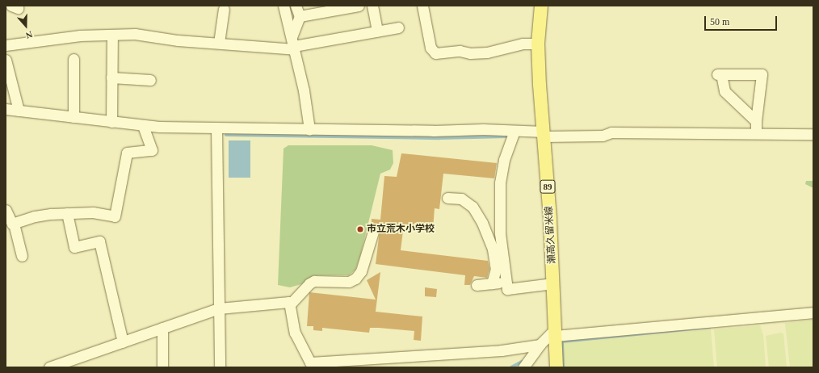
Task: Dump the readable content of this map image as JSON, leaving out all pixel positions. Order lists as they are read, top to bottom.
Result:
{
  "streets": {
    "main road": ["89", "瀬高久留米線"]
  },
  "places": ["市立荒木小学校"],
  "scale_bar": "50 m",
  "north": "bottom"
}
